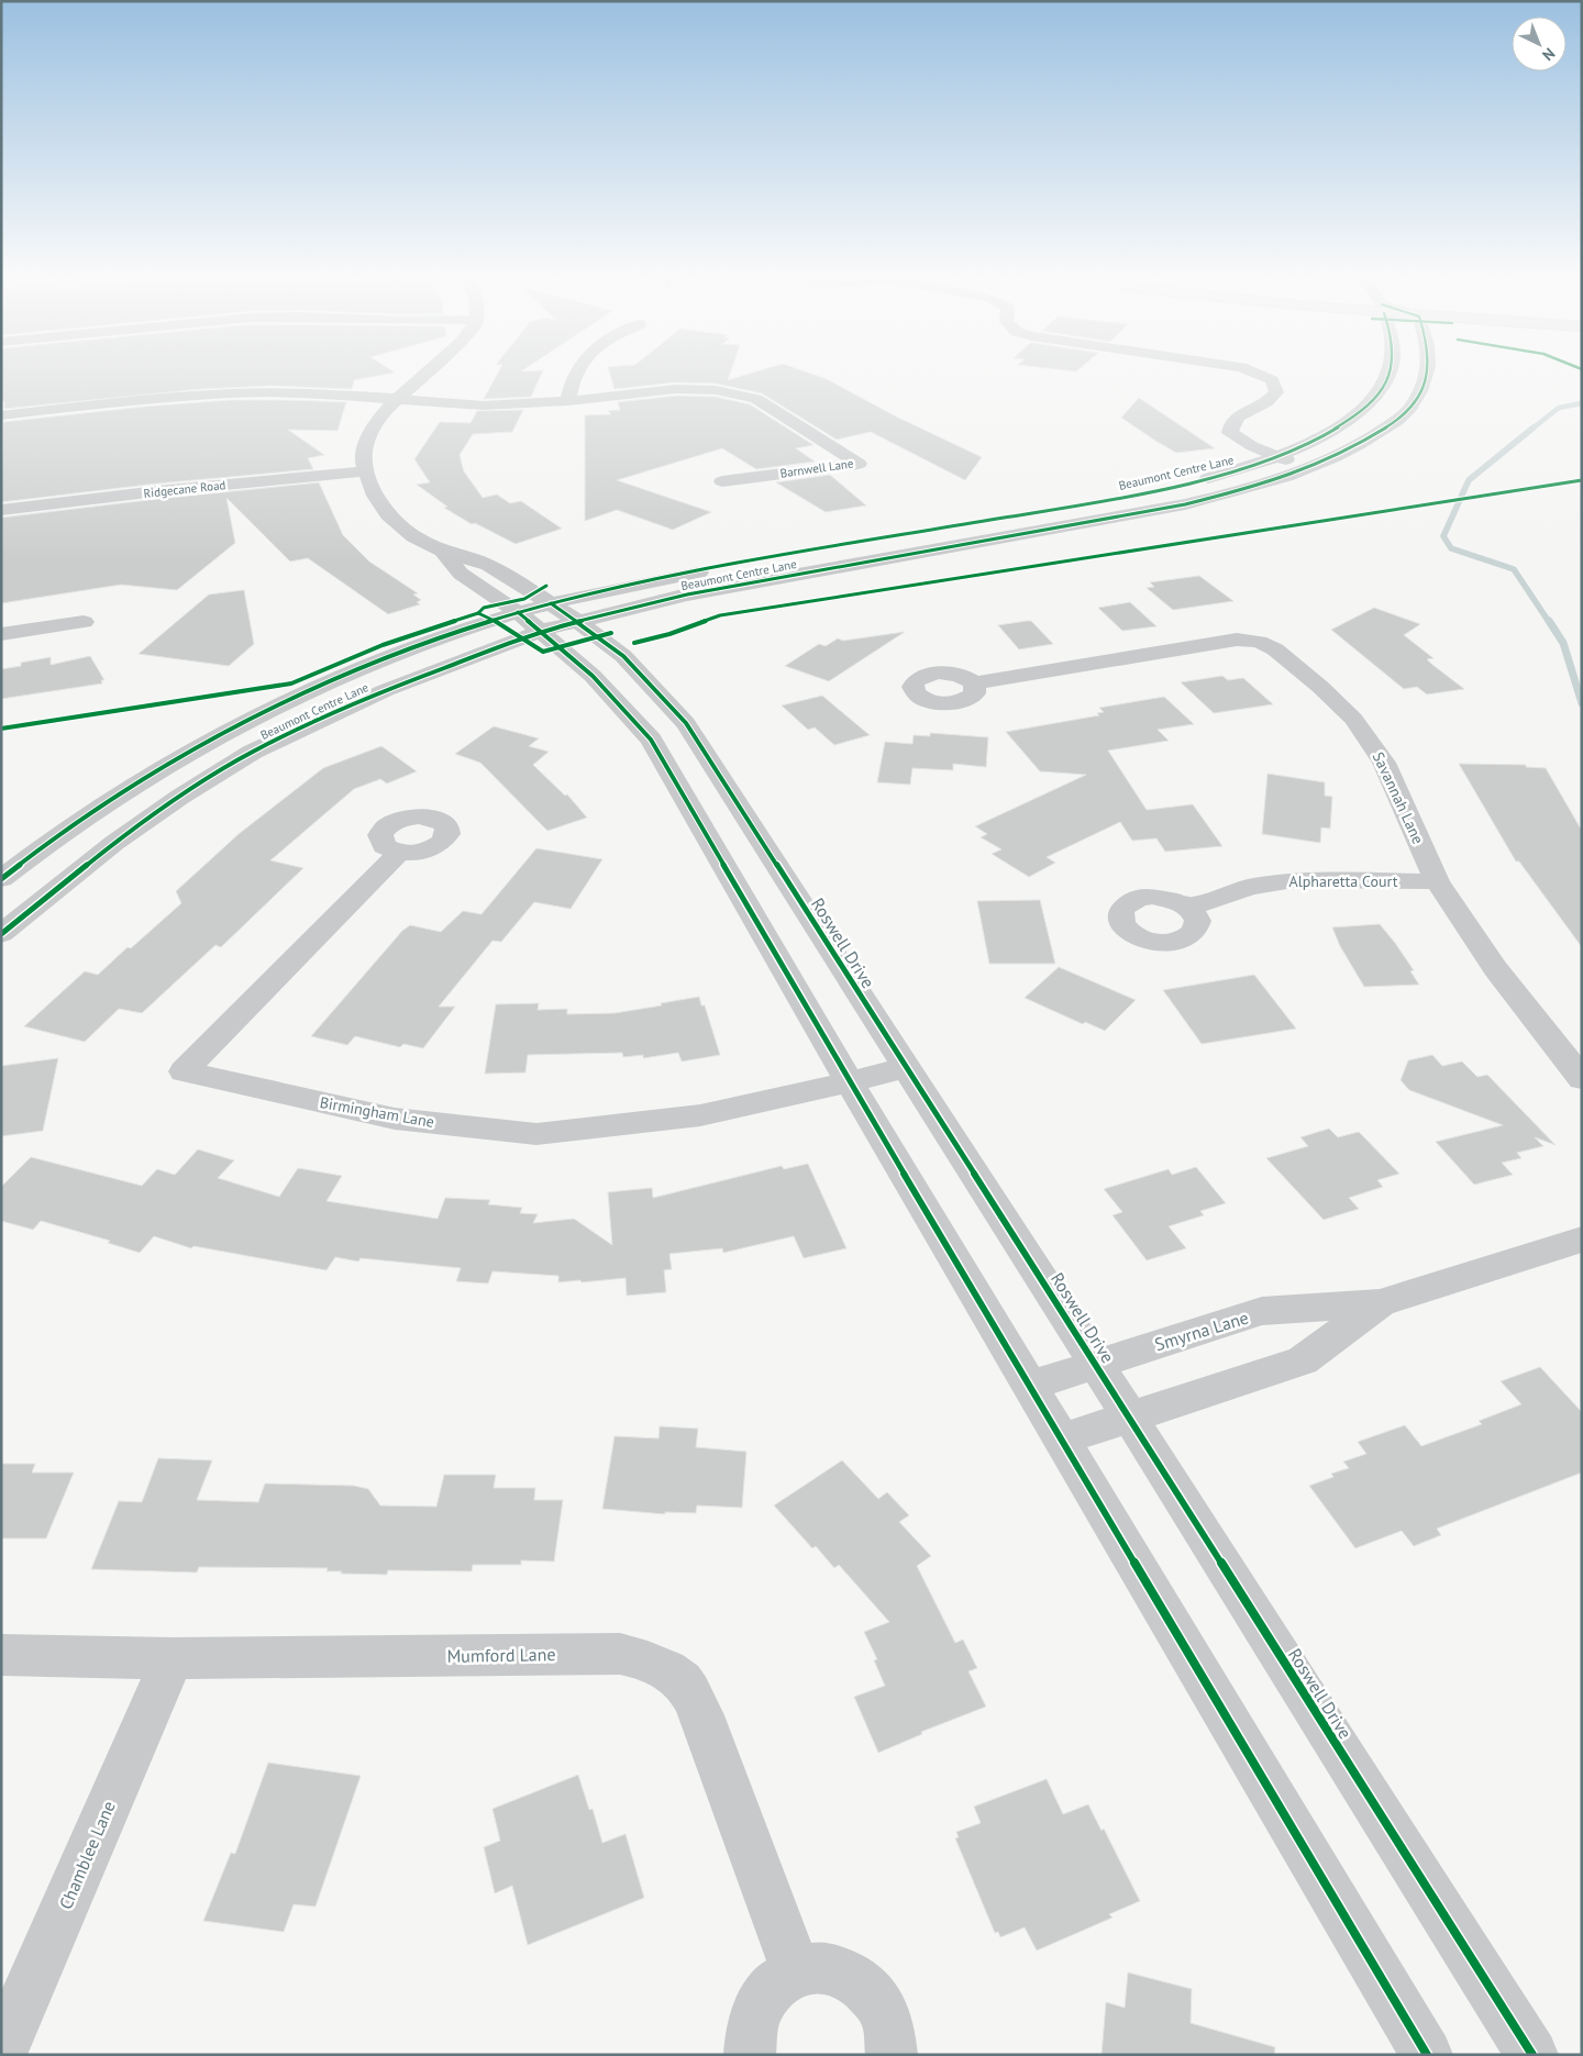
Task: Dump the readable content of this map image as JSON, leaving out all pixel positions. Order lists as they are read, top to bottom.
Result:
{
  "streets": {
    "street": [
      "Barnwell Lane",
      "Beaumont Centre Lane",
      "Ridgecane Road",
      "Savannah Lane",
      "Alpharetta Court",
      "Roswell Drive",
      "Birmingham Lane",
      "Smyrna Lane",
      "Mumford Lane",
      "Chamblee Lane"
    ]
  },
  "crossings": [
    ["Beaumont Centre Lane", "Roswell Drive"],
    ["Savannah Lane", "Alpharetta Court"],
    ["Roswell Drive", "Birmingham Lane"],
    ["Roswell Drive", "Smyrna Lane"],
    ["Mumford Lane", "Chamblee Lane"]
  ],
  "north": "bottom right"
}
